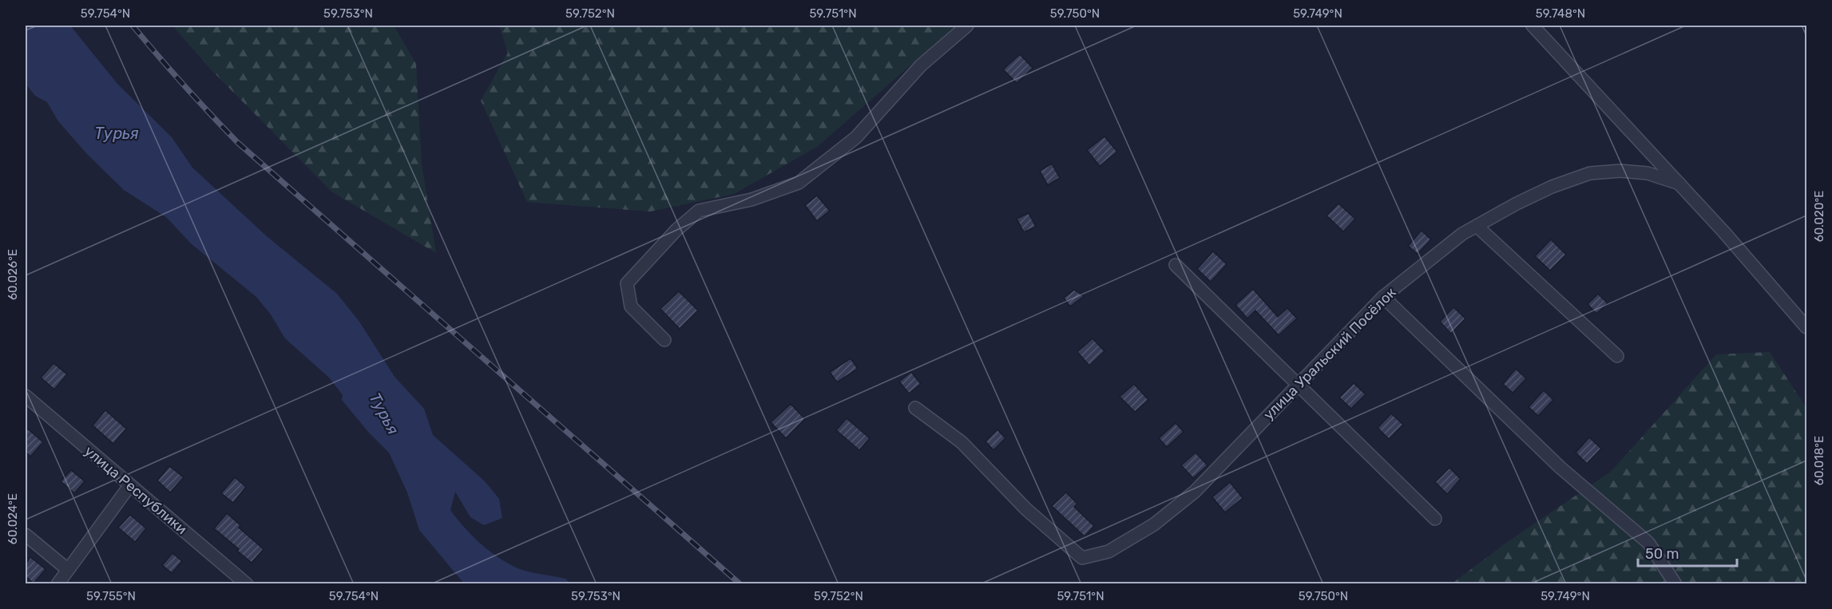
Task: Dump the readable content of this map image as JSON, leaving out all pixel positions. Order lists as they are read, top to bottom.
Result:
{
  "streets": {
    "street": ["улица Уральский Посёлок", "улица Республики"]
  },
  "water": ["Турья"],
  "scale_bar": "50 m",
  "coordinates": [
    "59.754°N",
    "59.753°N",
    "59.752°N",
    "59.751°N",
    "59.750°N",
    "59.749°N",
    "59.748°N",
    "60.020°E",
    "60.026°E",
    "60.018°E",
    "60.024°E",
    "59.755°N"
  ]
}
